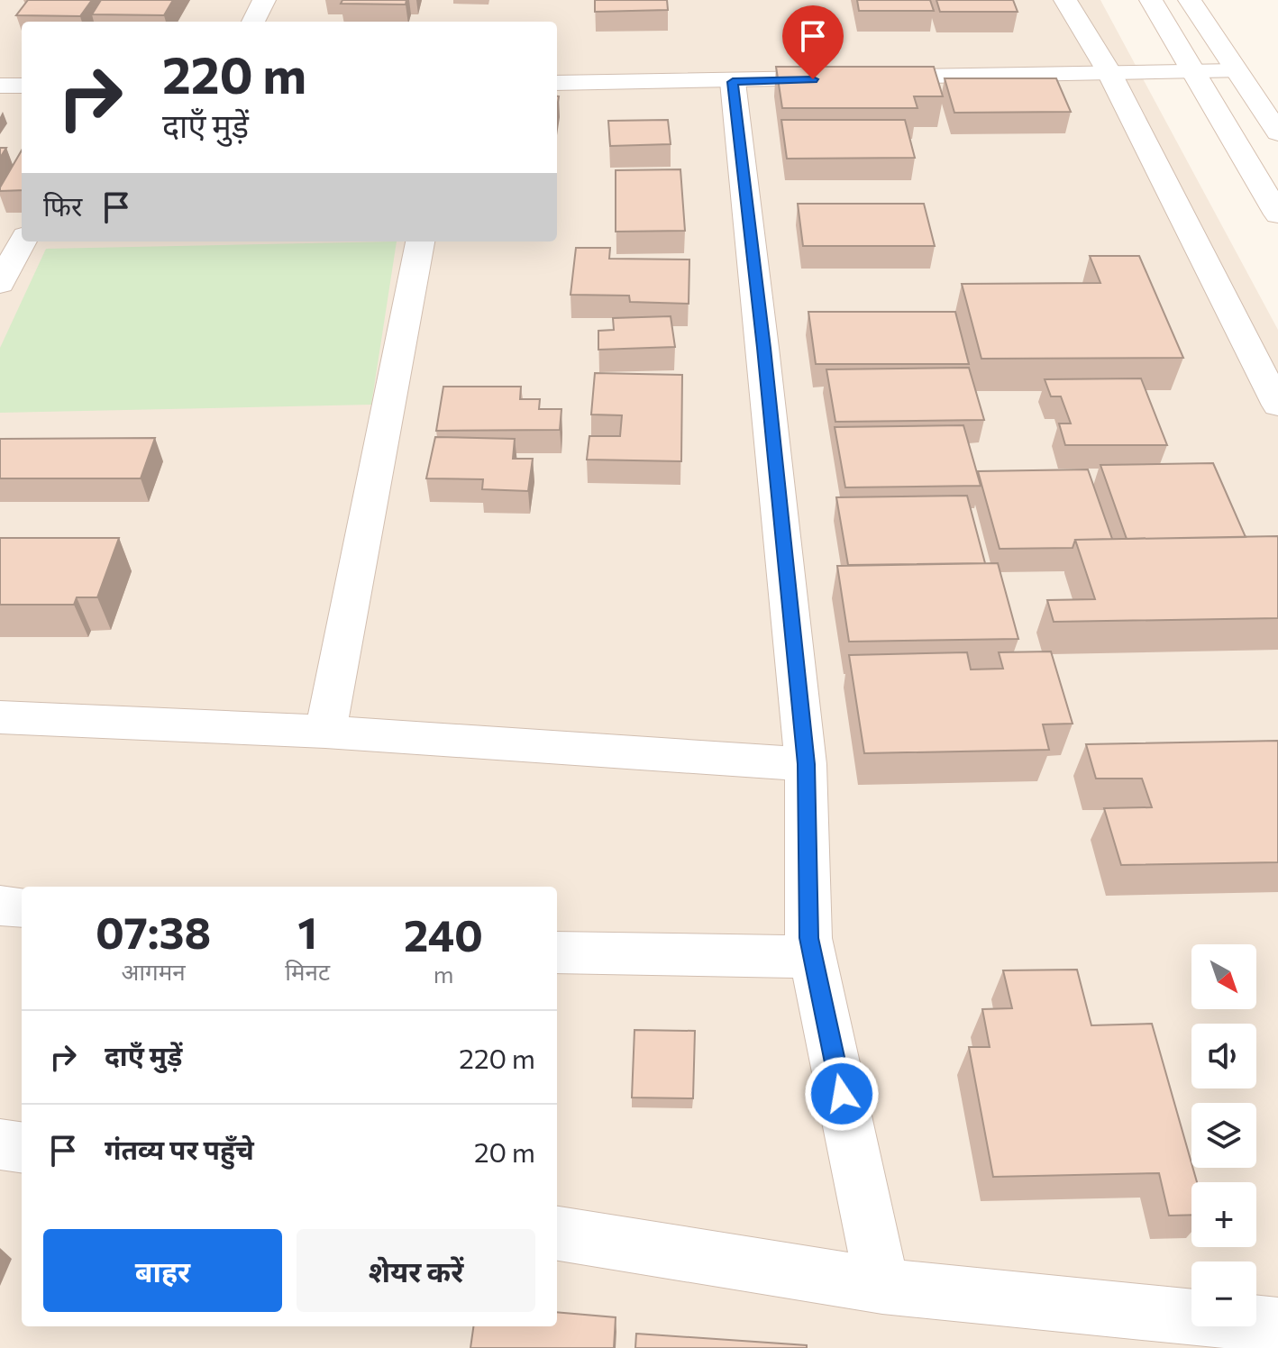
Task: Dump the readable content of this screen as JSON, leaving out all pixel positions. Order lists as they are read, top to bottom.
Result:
{
  "north": "bottom right",
  "page": {
    "turn": ["220 m", "दाएँ मुड़ें"],
    "then": "फिर",
    "eta": [
      "07:38",
      "आगमन",
      "1",
      "मिनट",
      "240",
      "m"
    ],
    "map_buttons": ["+", "−"],
    "list": [
      {
        "name": "दाएँ मुड़ें",
        "value": "220 m"
      },
      {
        "name": "गंतव्य पर पहुँचे",
        "value": "20 m"
      }
    ],
    "buttons": ["बाहर", "शेयर करें"]
  }
}
